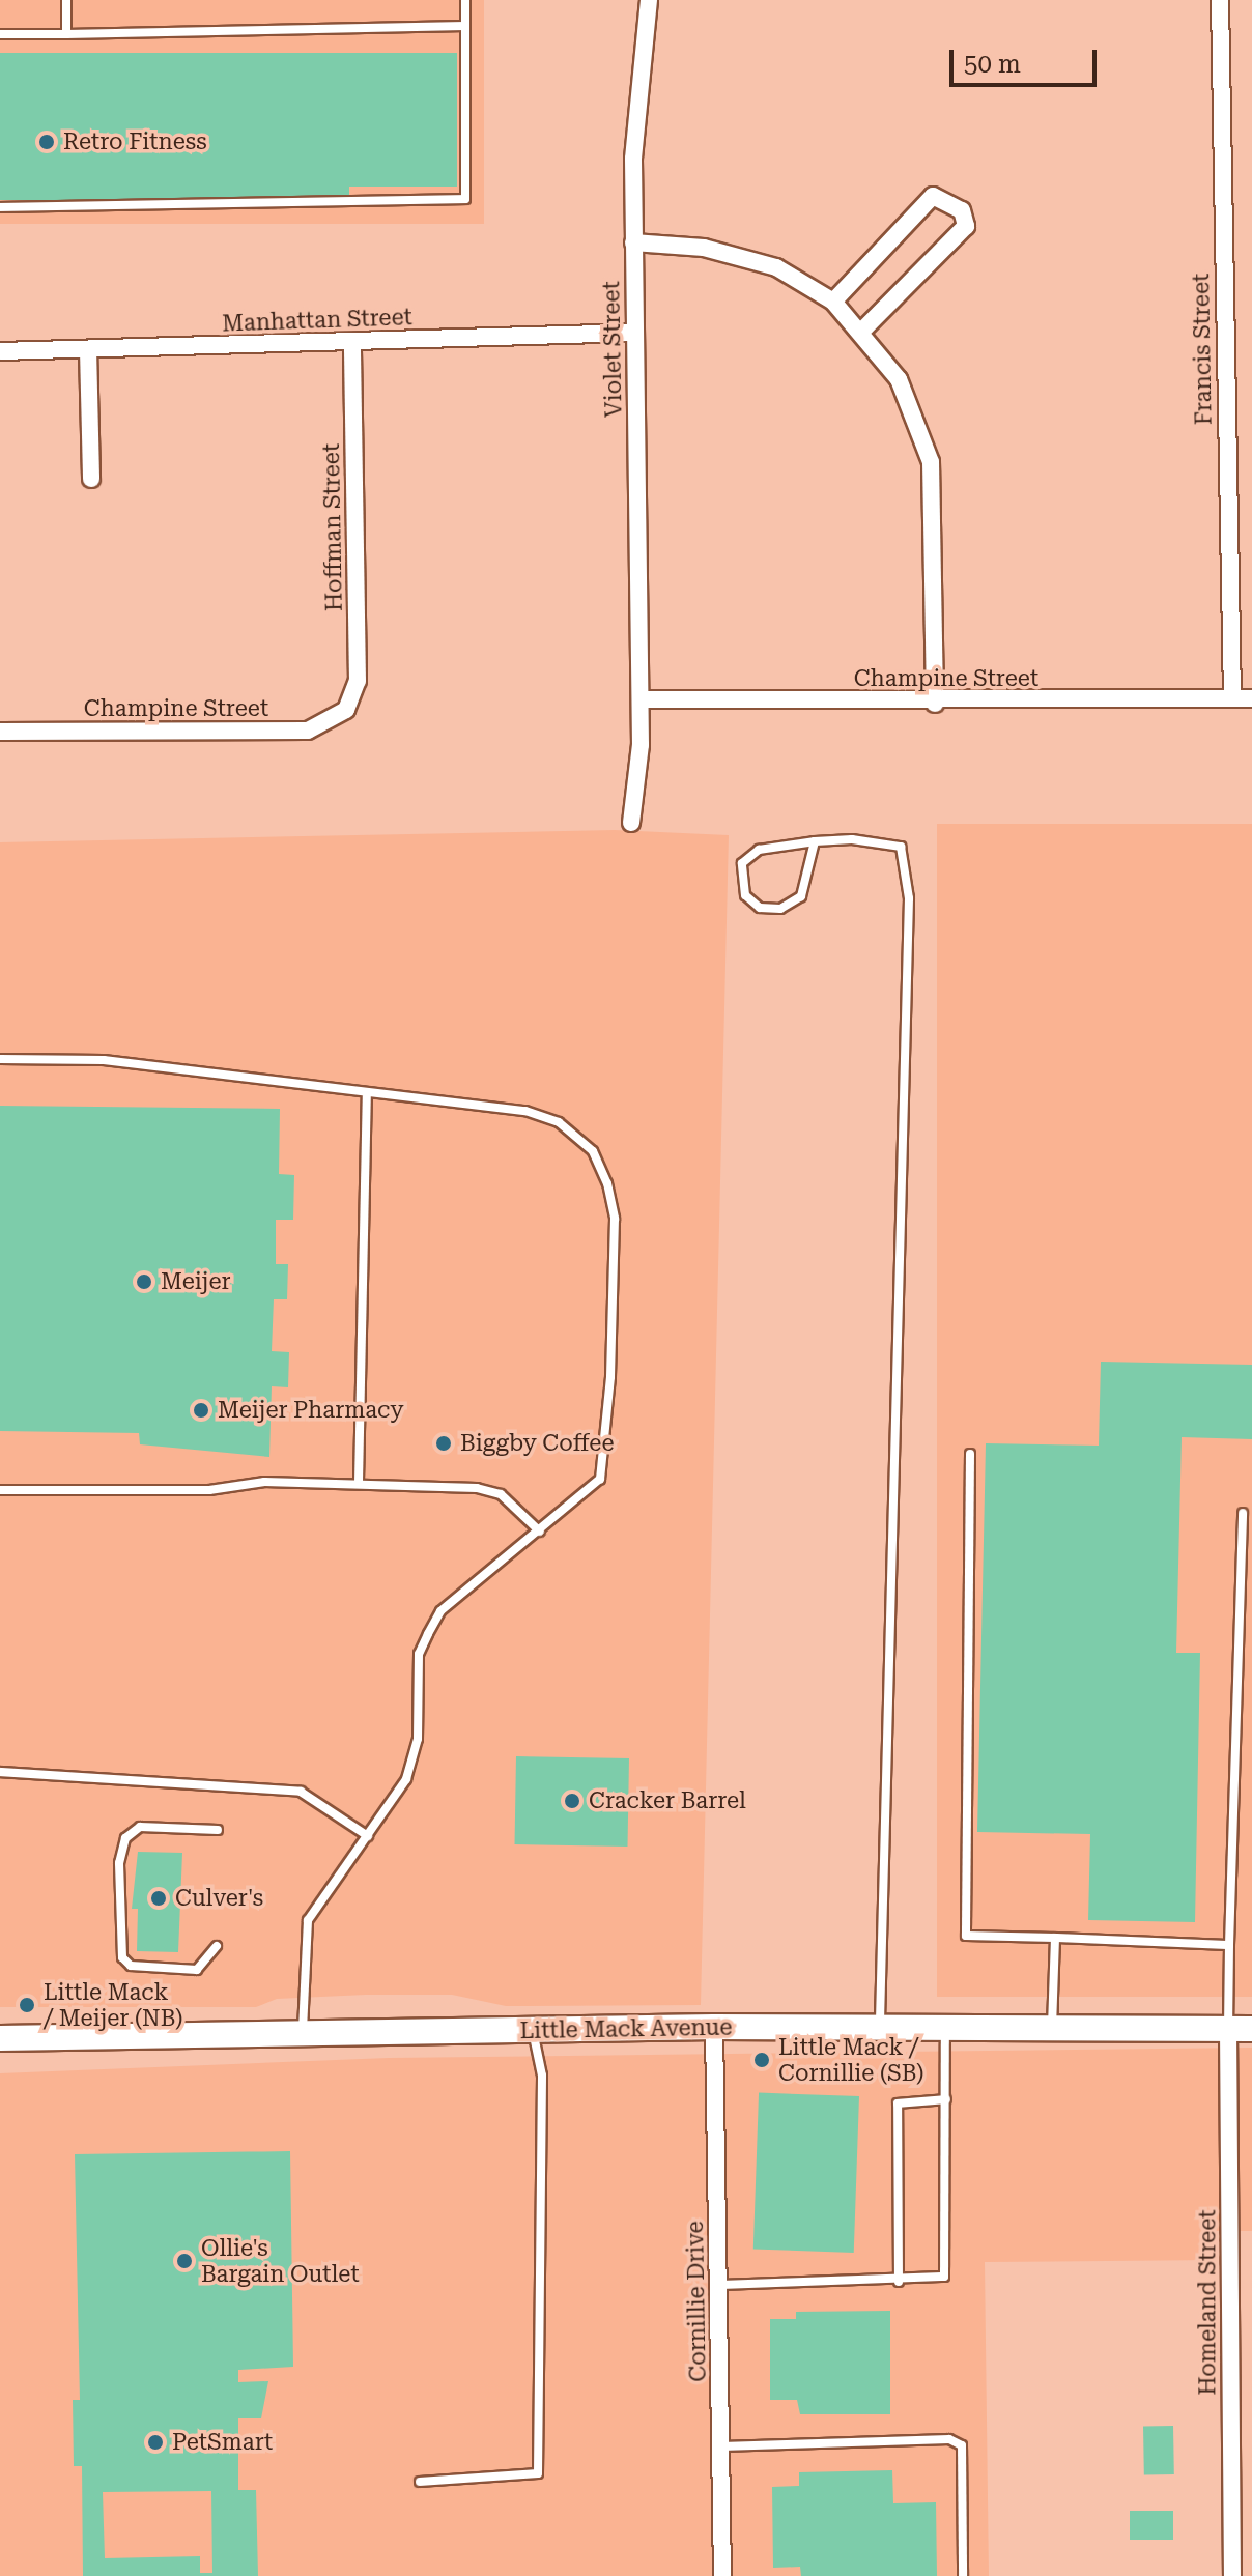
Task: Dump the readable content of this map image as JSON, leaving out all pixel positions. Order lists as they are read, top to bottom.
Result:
{
  "streets": {
    "main road": ["Little Mack Avenue"],
    "street": [
      "Manhattan Street",
      "Violet Street",
      "Francis Street",
      "Hoffman Street",
      "Champine Street",
      "Cornillie Drive",
      "Homeland Street"
    ]
  },
  "crossings": [
    ["Manhattan Street", "Violet Street"],
    ["Manhattan Street", "Hoffman Street"],
    ["Violet Street", "Champine Street"],
    ["Francis Street", "Champine Street"],
    ["Hoffman Street", "Champine Street"],
    ["Little Mack Avenue", "Cornillie Drive"],
    ["Little Mack Avenue", "Homeland Street"]
  ],
  "places": [
    "Retro Fitness",
    "Meijer",
    "Meijer Pharmacy",
    "Biggby Coffee",
    "Cracker Barrel",
    "Culver's",
    "Little Mack / Meijer (NB)",
    "Little Mack / Cornillie (SB)",
    "Ollie's Bargain Outlet",
    "PetSmart"
  ],
  "scale_bar": "50 m"
}
